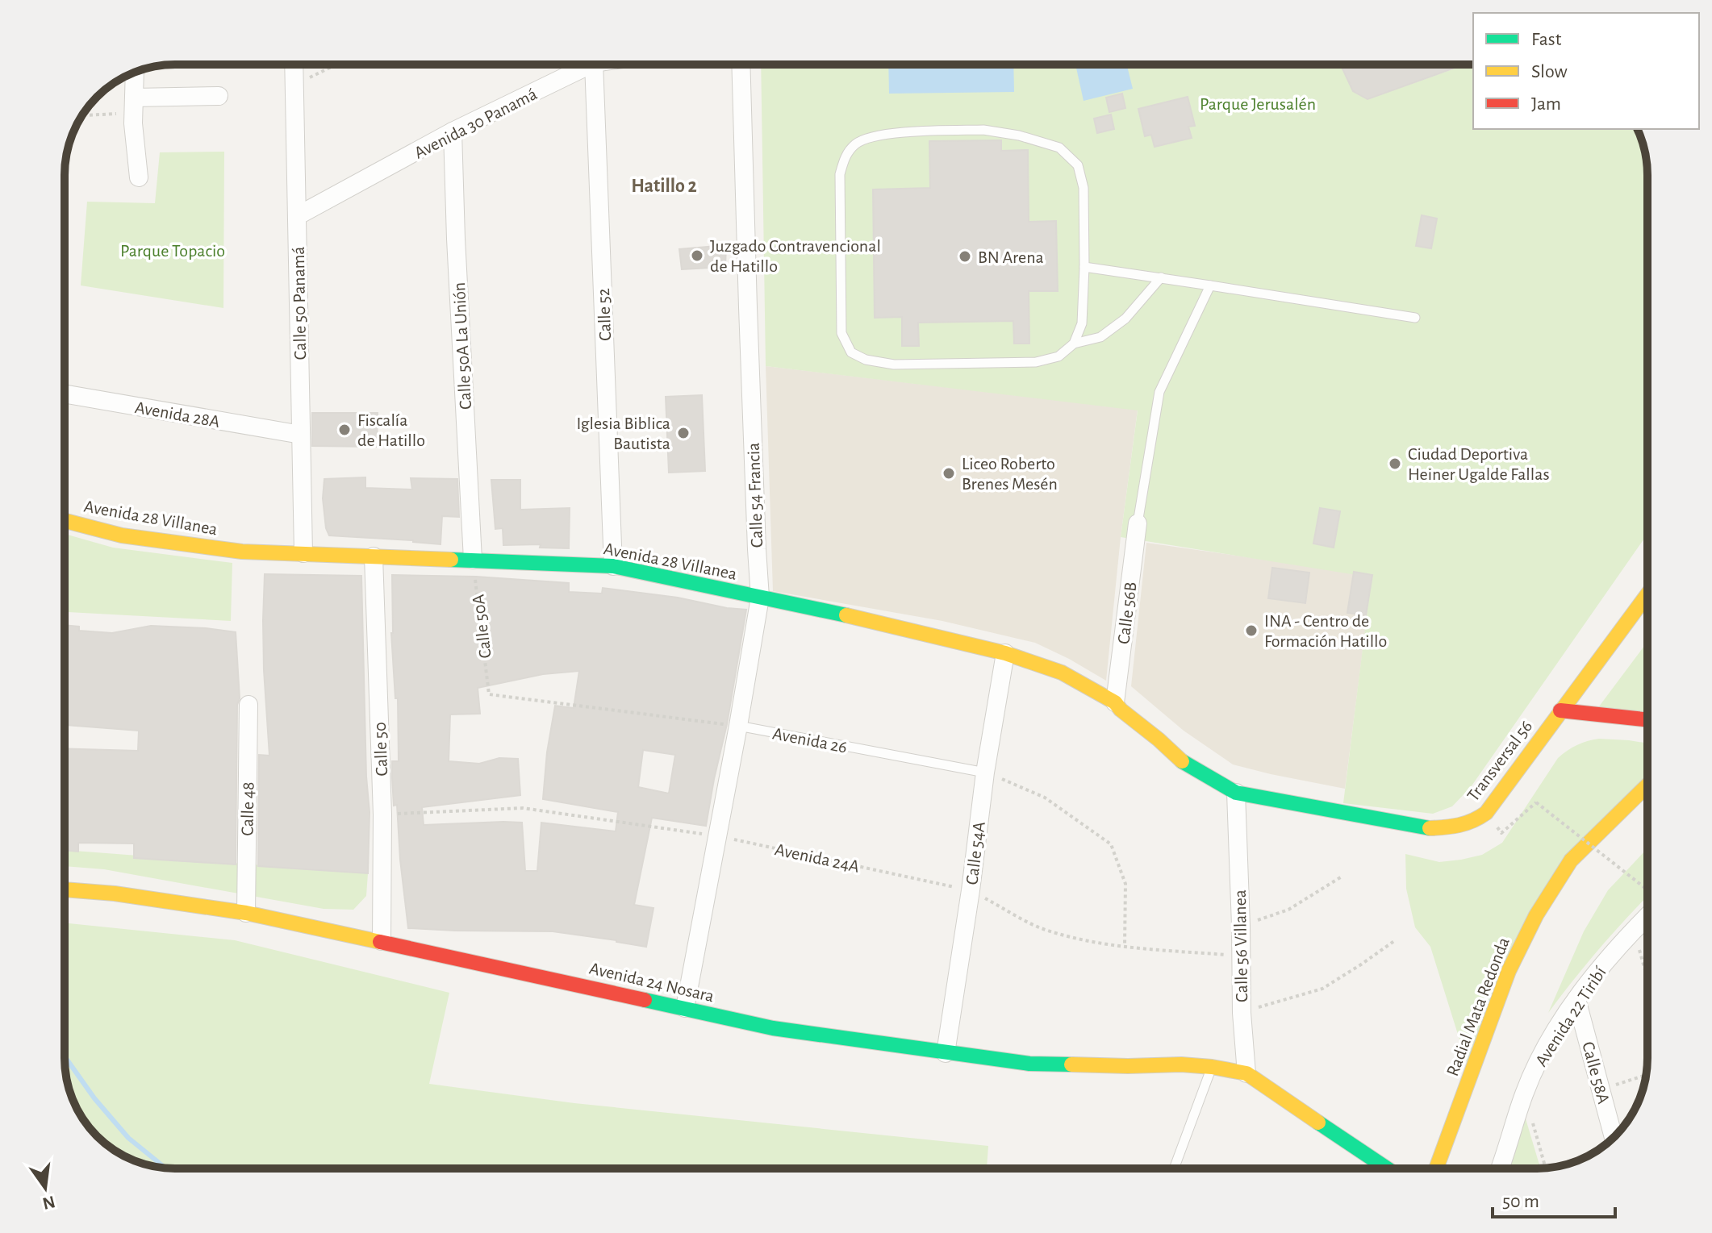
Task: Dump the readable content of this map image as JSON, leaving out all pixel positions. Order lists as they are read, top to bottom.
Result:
{
  "streets": {
    "street": [
      "Avenida 30 Panamá",
      "Calle 50 Panamá",
      "Calle 52",
      "Calle 50A La Unión",
      "Avenida 28A",
      "Calle 54 Francia",
      "Avenida 28 Villanea",
      "Calle 56B",
      "Calle 50",
      "Transversal 56",
      "Calle 48",
      "Calle 54A",
      "Calle 56 Villanea",
      "Avenida 24 Nosara",
      "Radial Mata Redonda",
      "Avenida 22 Tiribí",
      "Calle 58A"
    ],
    "lane": ["Avenida 26"],
    "path": ["Calle 50A", "Avenida 24A"]
  },
  "crossings": [
    ["Avenida 30 Panamá", "Calle 50 Panamá"],
    ["Avenida 30 Panamá", "Calle 50A La Unión"],
    ["Calle 50 Panamá", "Avenida 28A"],
    ["Calle 50 Panamá", "Avenida 28 Villanea"],
    ["Calle 52", "Avenida 28 Villanea"],
    ["Calle 50A La Unión", "Avenida 28 Villanea"],
    ["Calle 50A La Unión", "Calle 50A"],
    ["Calle 54 Francia", "Avenida 28 Villanea"],
    ["Calle 54 Francia", "Calle 50A"],
    ["Calle 54 Francia", "Avenida 26"],
    ["Calle 54 Francia", "Avenida 24A"],
    ["Calle 54 Francia", "Avenida 24 Nosara"],
    ["Avenida 28 Villanea", "Calle 56B"],
    ["Avenida 28 Villanea", "Calle 50A"],
    ["Avenida 28 Villanea", "Calle 50"],
    ["Avenida 28 Villanea", "Transversal 56"],
    ["Avenida 28 Villanea", "Calle 54A"],
    ["Avenida 28 Villanea", "Calle 56 Villanea"],
    ["Calle 50A", "Avenida 26"],
    ["Avenida 26", "Calle 54A"],
    ["Calle 50", "Avenida 24A"],
    ["Calle 50", "Avenida 24 Nosara"],
    ["Transversal 56", "Calle 56 Villanea"],
    ["Calle 48", "Avenida 24 Nosara"],
    ["Calle 54A", "Avenida 24A"],
    ["Calle 54A", "Avenida 24 Nosara"],
    ["Avenida 24A", "Calle 56 Villanea"],
    ["Calle 56 Villanea", "Avenida 24 Nosara"],
    ["Avenida 22 Tiribí", "Calle 58A"]
  ],
  "districts": ["Hatillo 2"],
  "parks": ["Parque Jerusalén", "Parque Topacio"],
  "places": [
    "Juzgado Contravencional de Hatillo",
    "BN Arena",
    "Fiscalía de Hatillo",
    "Iglesia Biblica Bautista",
    "Ciudad Deportiva Heiner Ugalde Fallas",
    "Liceo Roberto Brenes Mesén",
    "INA - Centro de Formación Hatillo"
  ],
  "legend": ["Fast", "Slow", "Jam"],
  "scale_bar": "50 m",
  "north": "bottom"
}
